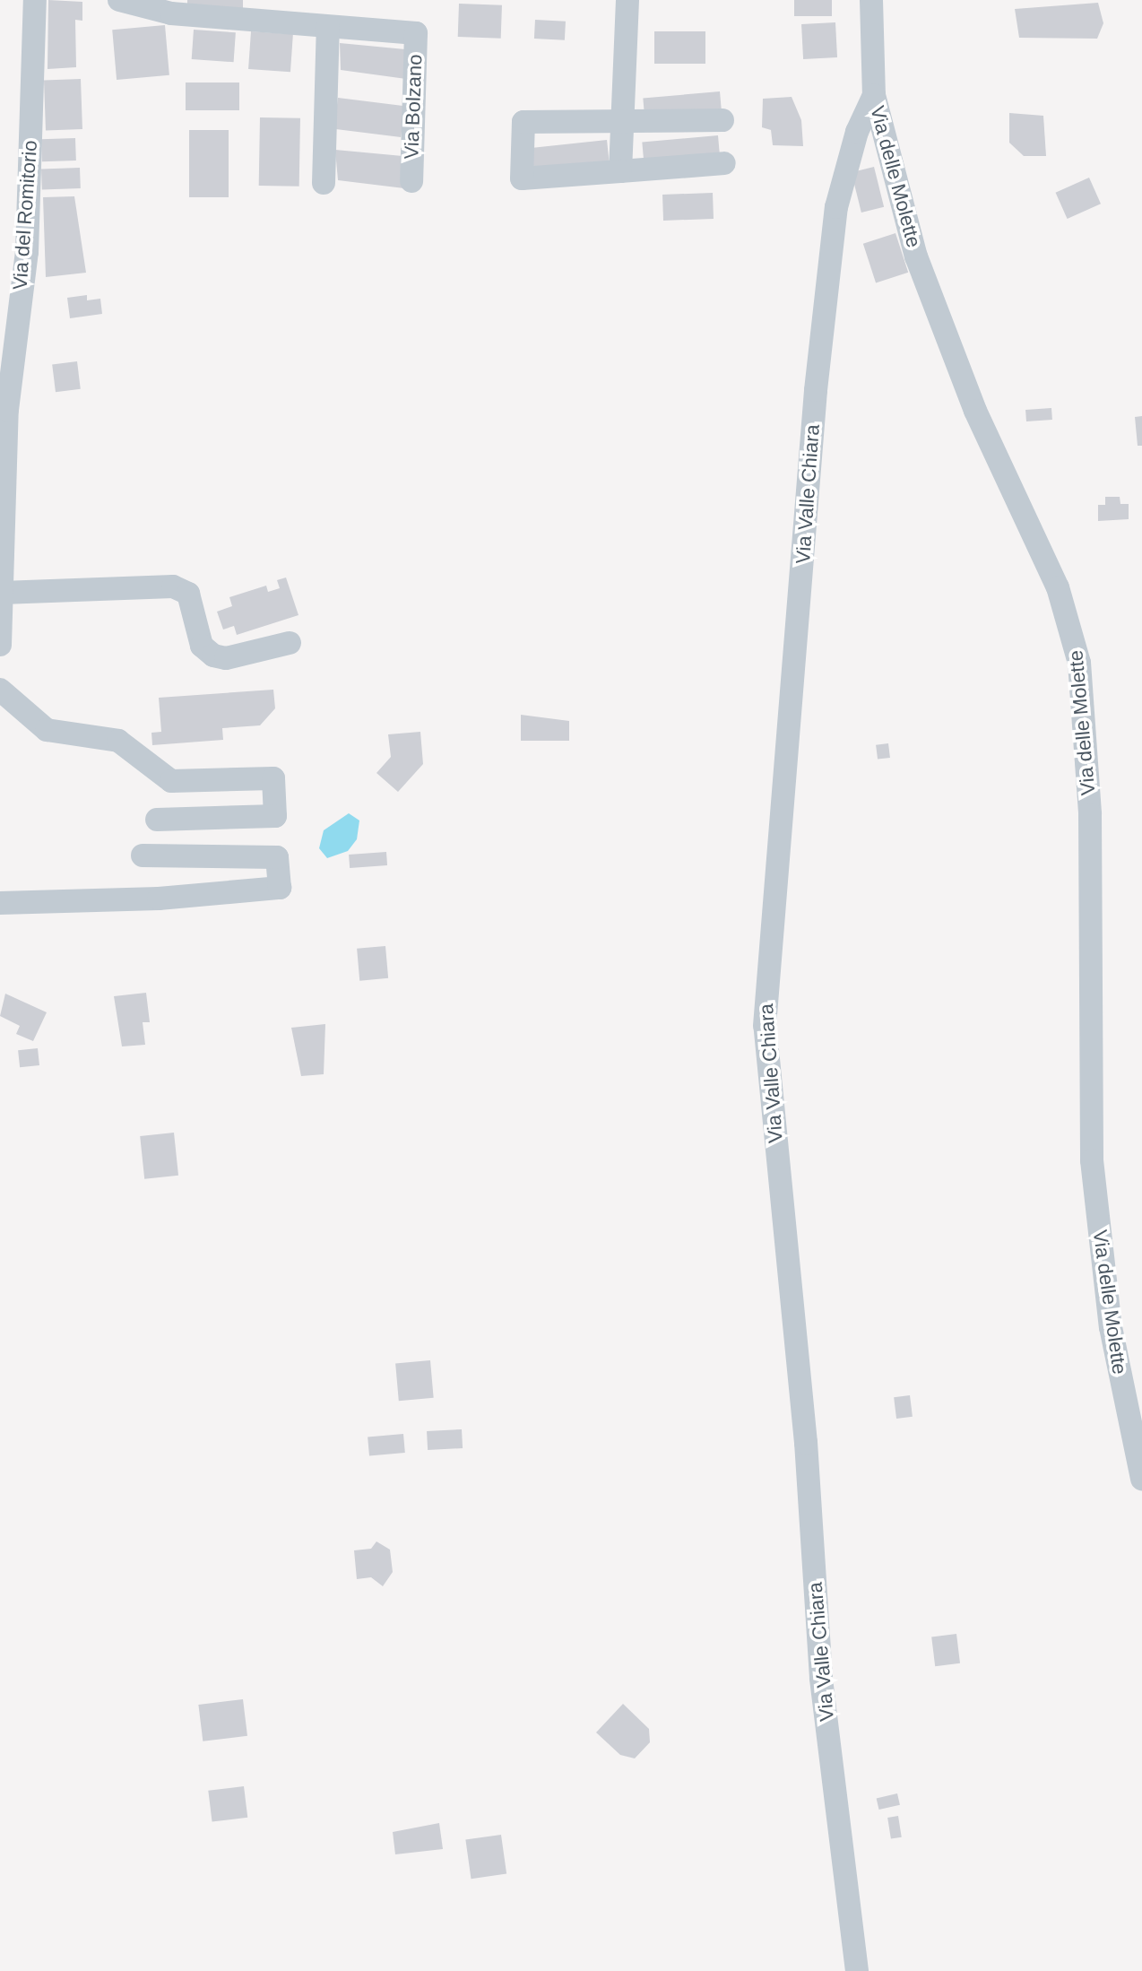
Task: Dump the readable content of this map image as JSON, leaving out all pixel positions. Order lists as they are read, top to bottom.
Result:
{
  "streets": {
    "street": [
      "Via Bolzano",
      "Via delle Molette",
      "Via del Romitorio",
      "Via Valle Chiara"
    ]
  },
  "crossings": [
    ["Via delle Molette", "Via Valle Chiara"]
  ]
}
